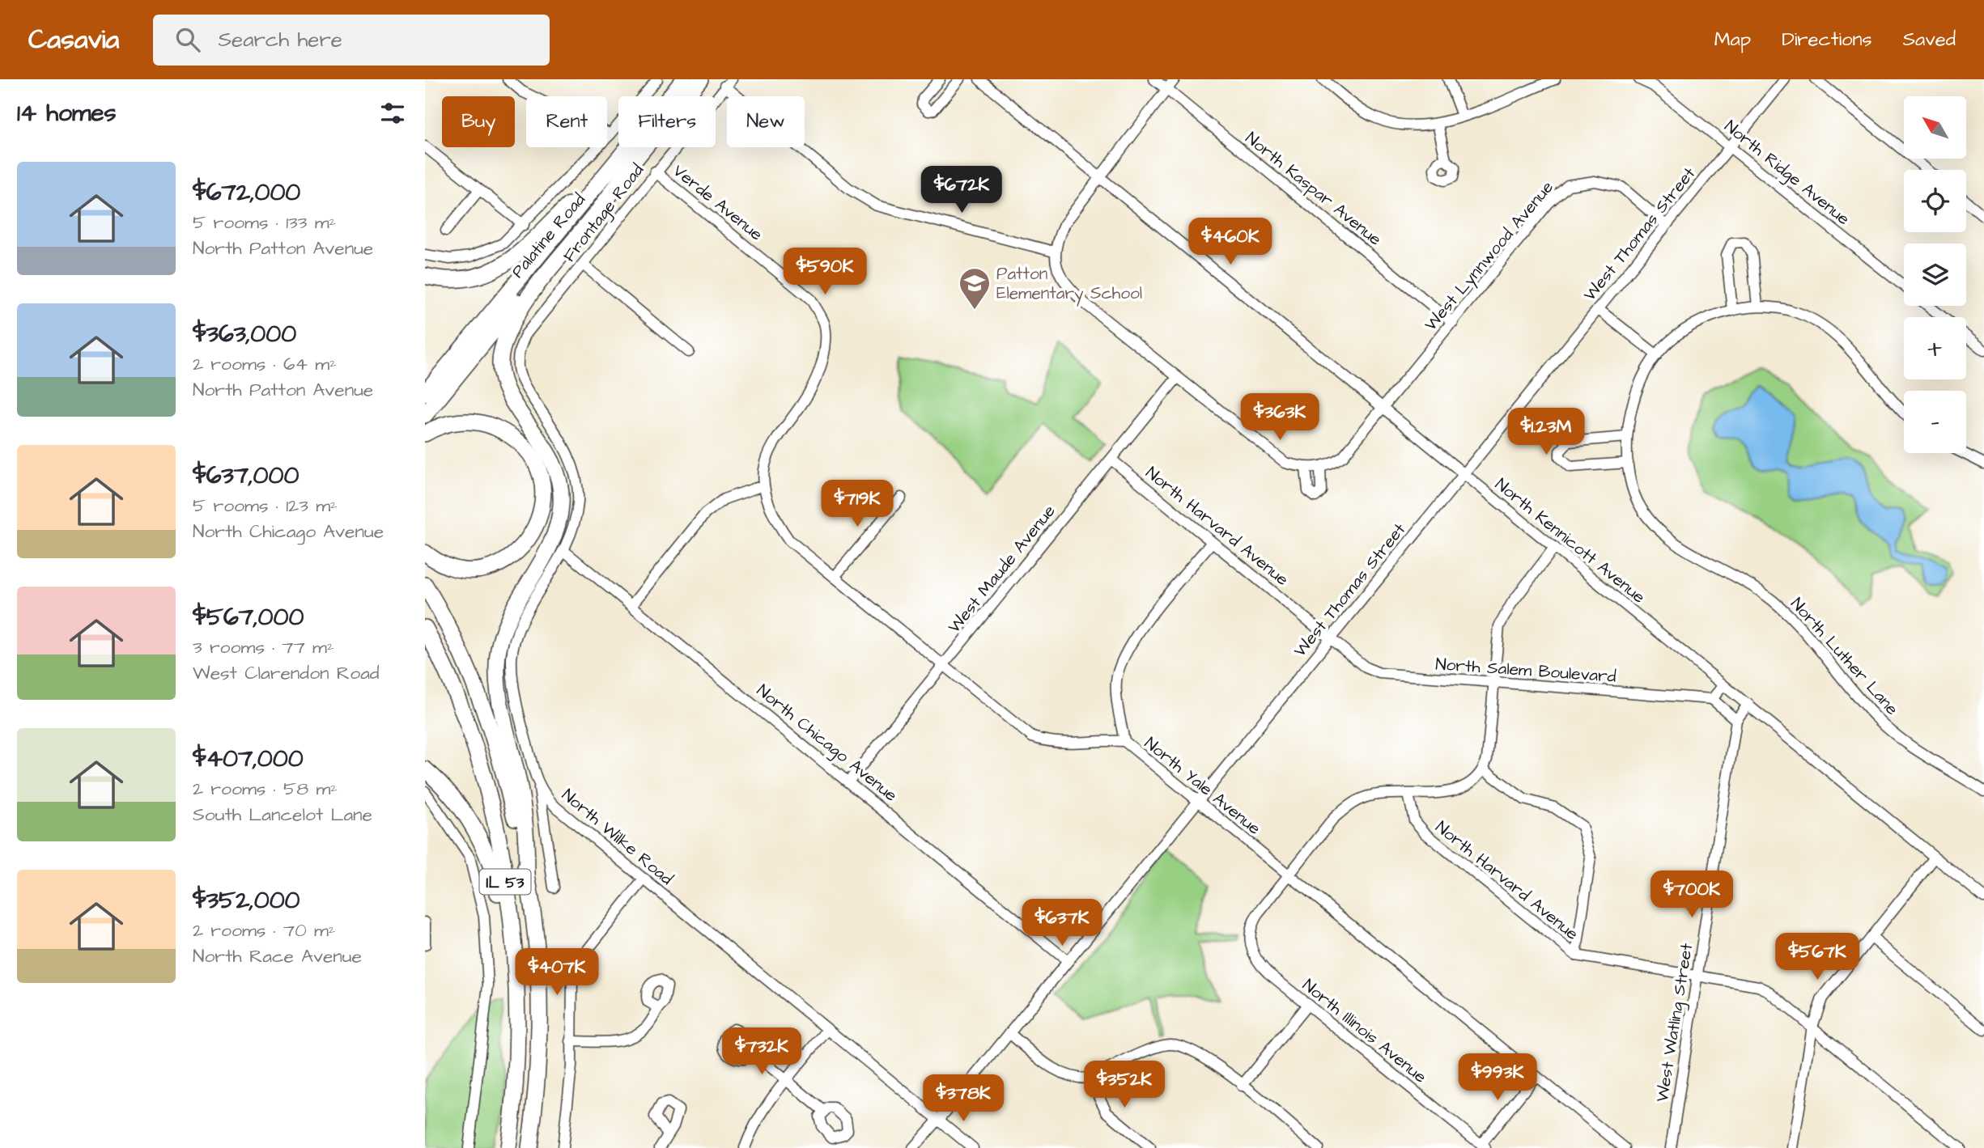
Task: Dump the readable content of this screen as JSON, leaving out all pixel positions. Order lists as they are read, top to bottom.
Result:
{
  "streets": {
    "highway": ["Palatine Road", "IL 53"],
    "street": [
      "North Ridge Avenue",
      "North Kaspar Avenue",
      "Verde Avenue",
      "Frontage Road",
      "West Thomas Street",
      "West Lynnwood Avenue",
      "North Harvard Avenue",
      "North Kennicott Avenue",
      "West Maude Avenue",
      "North Luther Lane",
      "North Salem Boulevard",
      "North Chicago Avenue",
      "North Yale Avenue",
      "North Wilke Road",
      "West Watling Street",
      "North Illinois Avenue"
    ]
  },
  "crossings": [
    ["North Ridge Avenue", "West Thomas Street"],
    ["North Kaspar Avenue", "West Lynnwood Avenue"],
    ["Verde Avenue", "Frontage Road"],
    ["Verde Avenue", "North Yale Avenue"],
    ["Frontage Road", "North Wilke Road"],
    ["West Thomas Street", "West Lynnwood Avenue"],
    ["West Thomas Street", "North Harvard Avenue"],
    ["West Thomas Street", "North Kennicott Avenue"],
    ["West Thomas Street", "North Salem Boulevard"],
    ["West Thomas Street", "North Chicago Avenue"],
    ["West Thomas Street", "North Yale Avenue"],
    ["West Thomas Street", "North Wilke Road"],
    ["West Lynnwood Avenue", "North Kennicott Avenue"],
    ["North Harvard Avenue", "West Maude Avenue"],
    ["North Harvard Avenue", "North Salem Boulevard"],
    ["North Harvard Avenue", "West Watling Street"],
    ["North Kennicott Avenue", "West Watling Street"],
    ["West Maude Avenue", "North Chicago Avenue"],
    ["West Maude Avenue", "North Yale Avenue"],
    ["North Chicago Avenue", "North Wilke Road"],
    ["North Yale Avenue", "North Illinois Avenue"]
  ],
  "places": {
    "school or university": ["Patton Elementary School"]
  },
  "north": "top left",
  "page": {
    "header": "Casavia",
    "search": "Search here",
    "nav": ["Map", "Directions", "Saved"],
    "heading": "14 homes",
    "map_buttons": ["+", "−"],
    "chip": [
      "Buy",
      "Rent",
      "Filters",
      "New"
    ],
    "list": [
      {
        "name": "$672,000",
        "note": "5 rooms · 133 m² · North Patton Avenue"
      },
      {
        "name": "$363,000",
        "note": "2 rooms · 64 m² · North Patton Avenue"
      },
      {
        "name": "$637,000",
        "note": "5 rooms · 123 m² · North Chicago Avenue"
      },
      {
        "name": "$567,000",
        "note": "3 rooms · 77 m² · West Clarendon Road"
      },
      {
        "name": "$407,000",
        "note": "2 rooms · 58 m² · South Lancelot Lane"
      },
      {
        "name": "$352,000",
        "note": "2 rooms · 70 m² · North Race Avenue"
      }
    ],
    "price": [
      "$672K",
      "$460K",
      "$590K",
      "$363K",
      "$1.23M",
      "$719K",
      "$700K",
      "$637K",
      "$567K",
      "$407K",
      "$732K",
      "$993K",
      "$352K",
      "$378K"
    ]
  }
}
